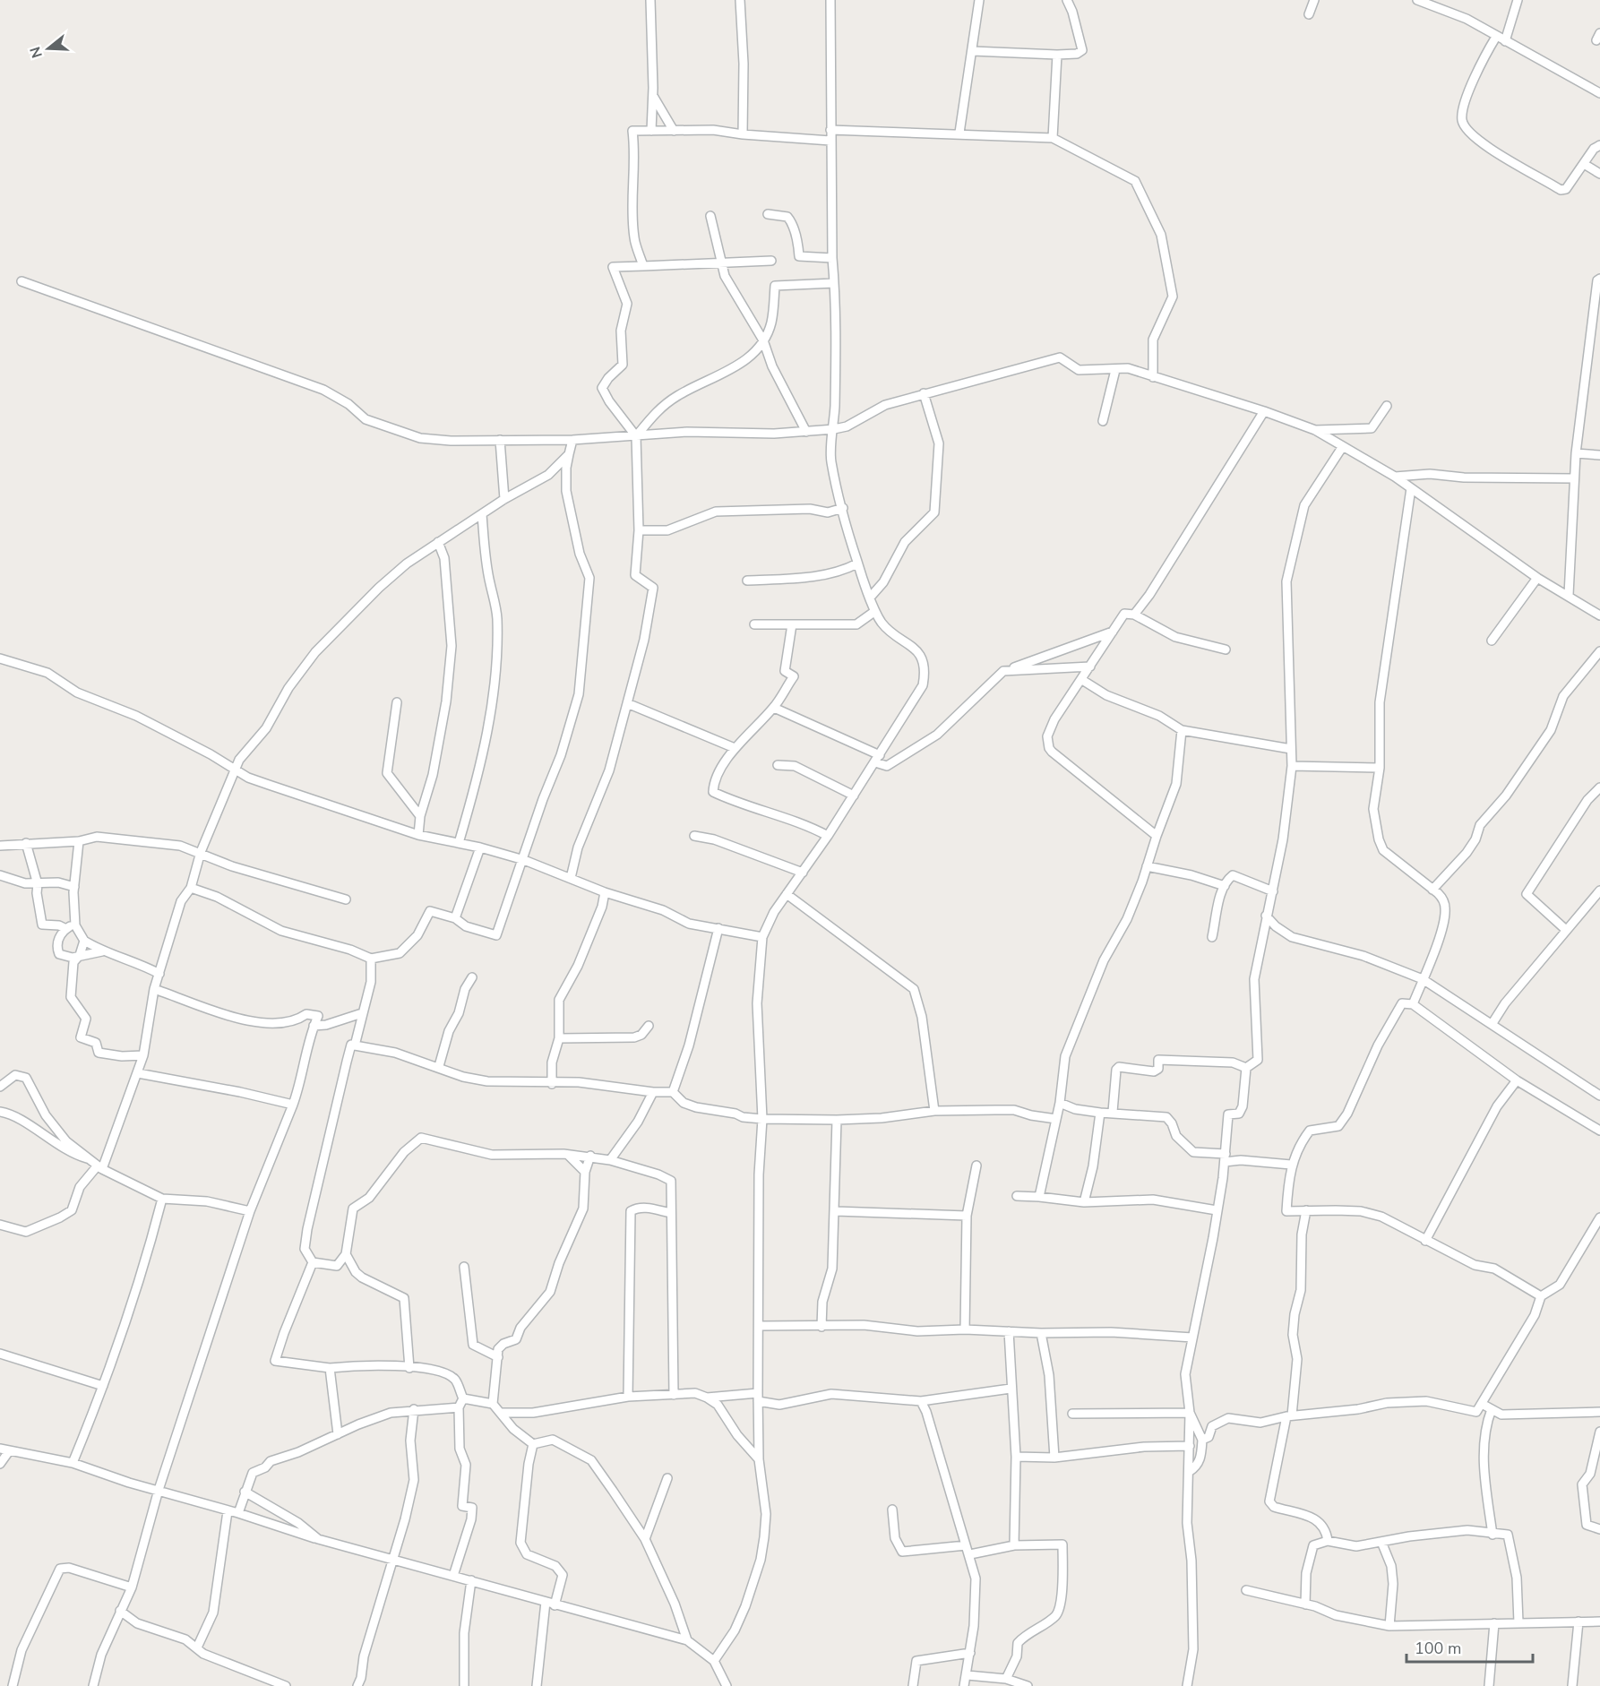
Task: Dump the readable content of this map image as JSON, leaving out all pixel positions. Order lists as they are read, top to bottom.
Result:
{
  "scale_bar": "100 m",
  "north": "left"
}
